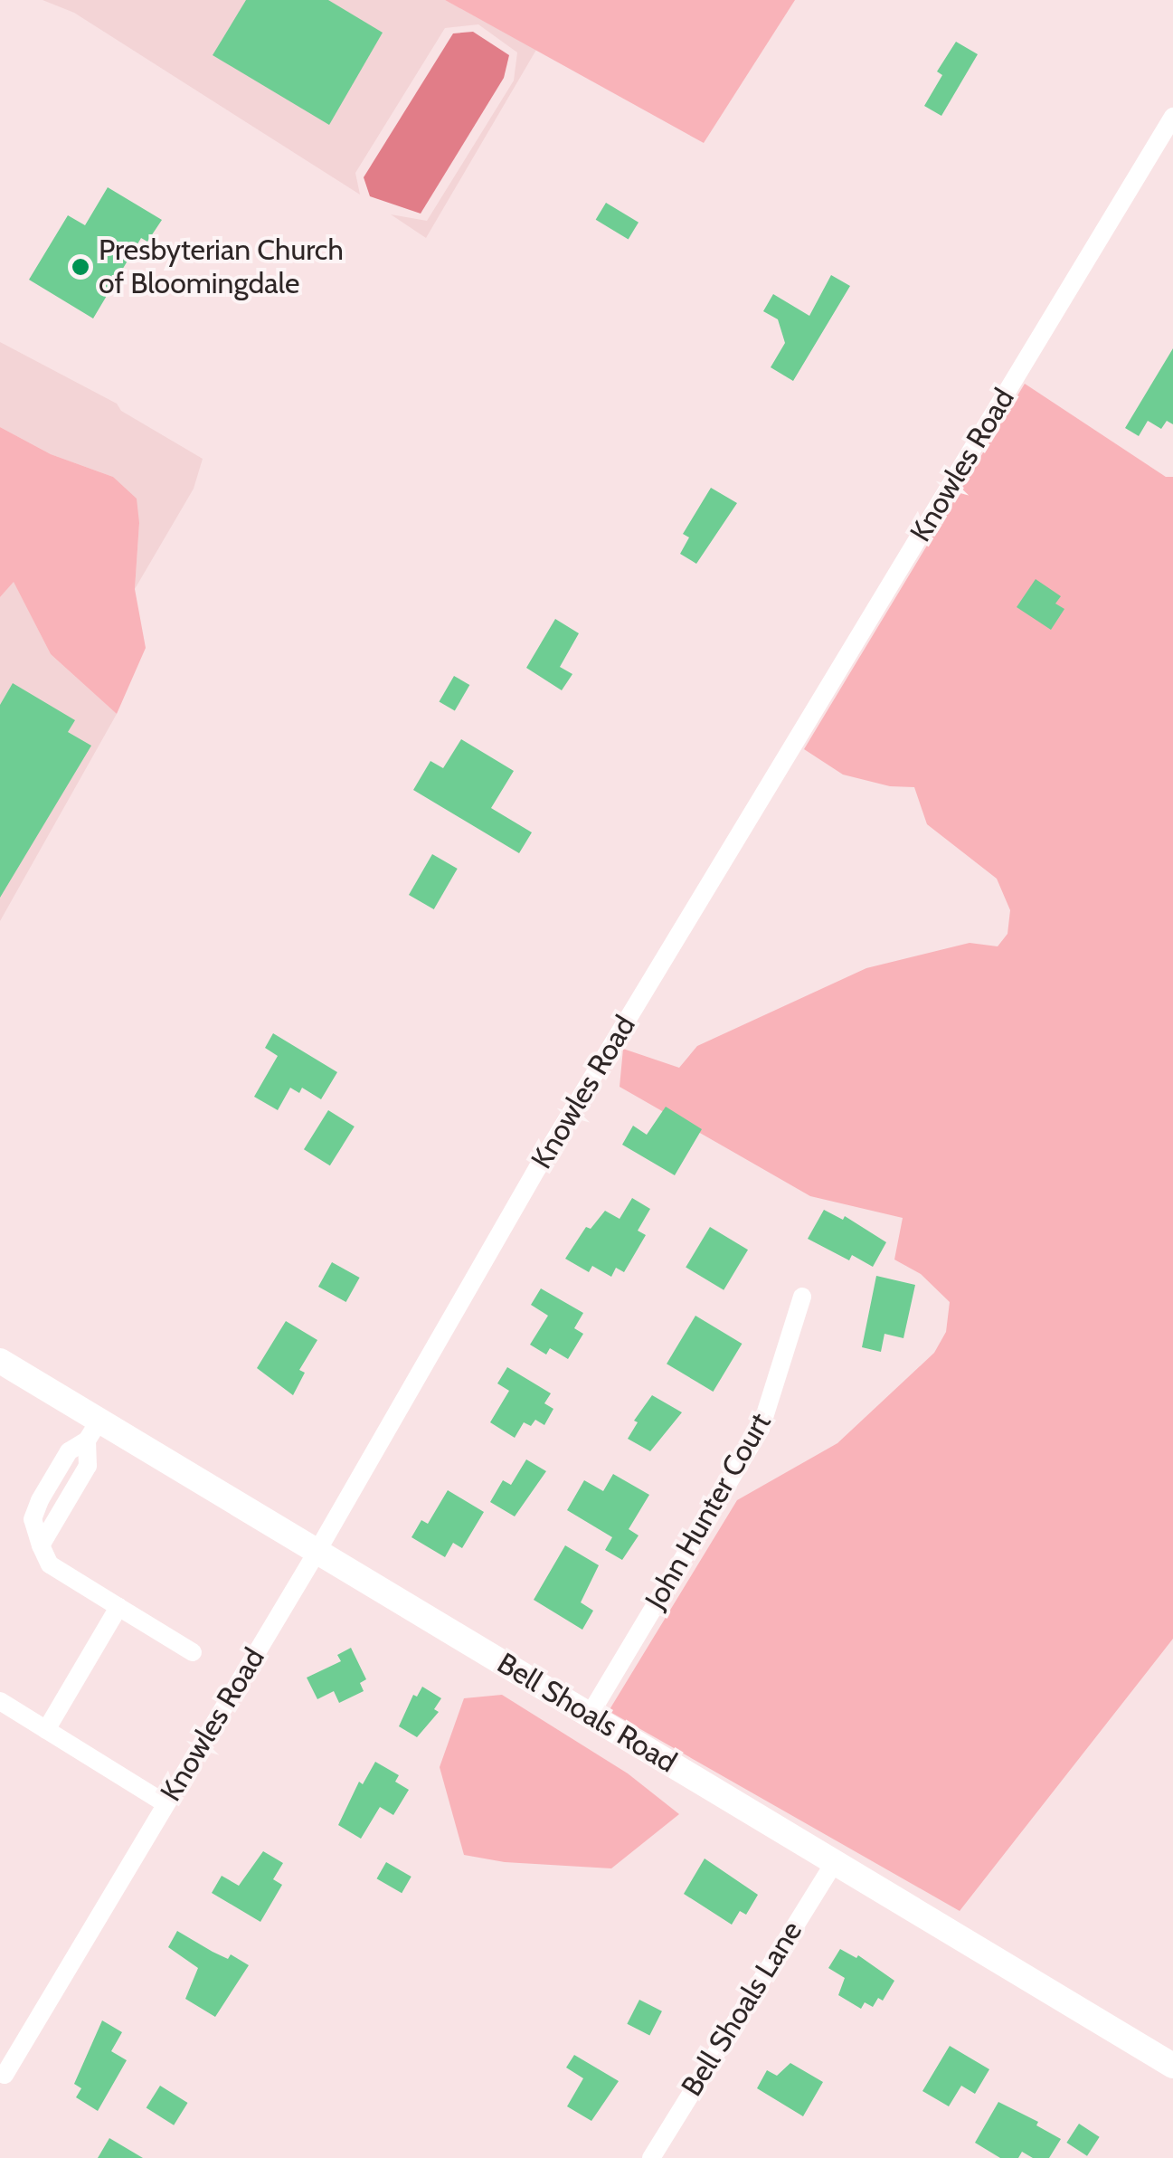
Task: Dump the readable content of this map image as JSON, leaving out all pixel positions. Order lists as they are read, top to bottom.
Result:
{
  "streets": {
    "main road": ["Bell Shoals Road"],
    "street": ["Knowles Road", "John Hunter Court", "Bell Shoals Lane"]
  },
  "crossings": [
    ["Knowles Road", "Bell Shoals Road"],
    ["John Hunter Court", "Bell Shoals Road"],
    ["Bell Shoals Road", "Bell Shoals Lane"]
  ],
  "places": ["Presbyterian Church of Bloomingdale"]
}
